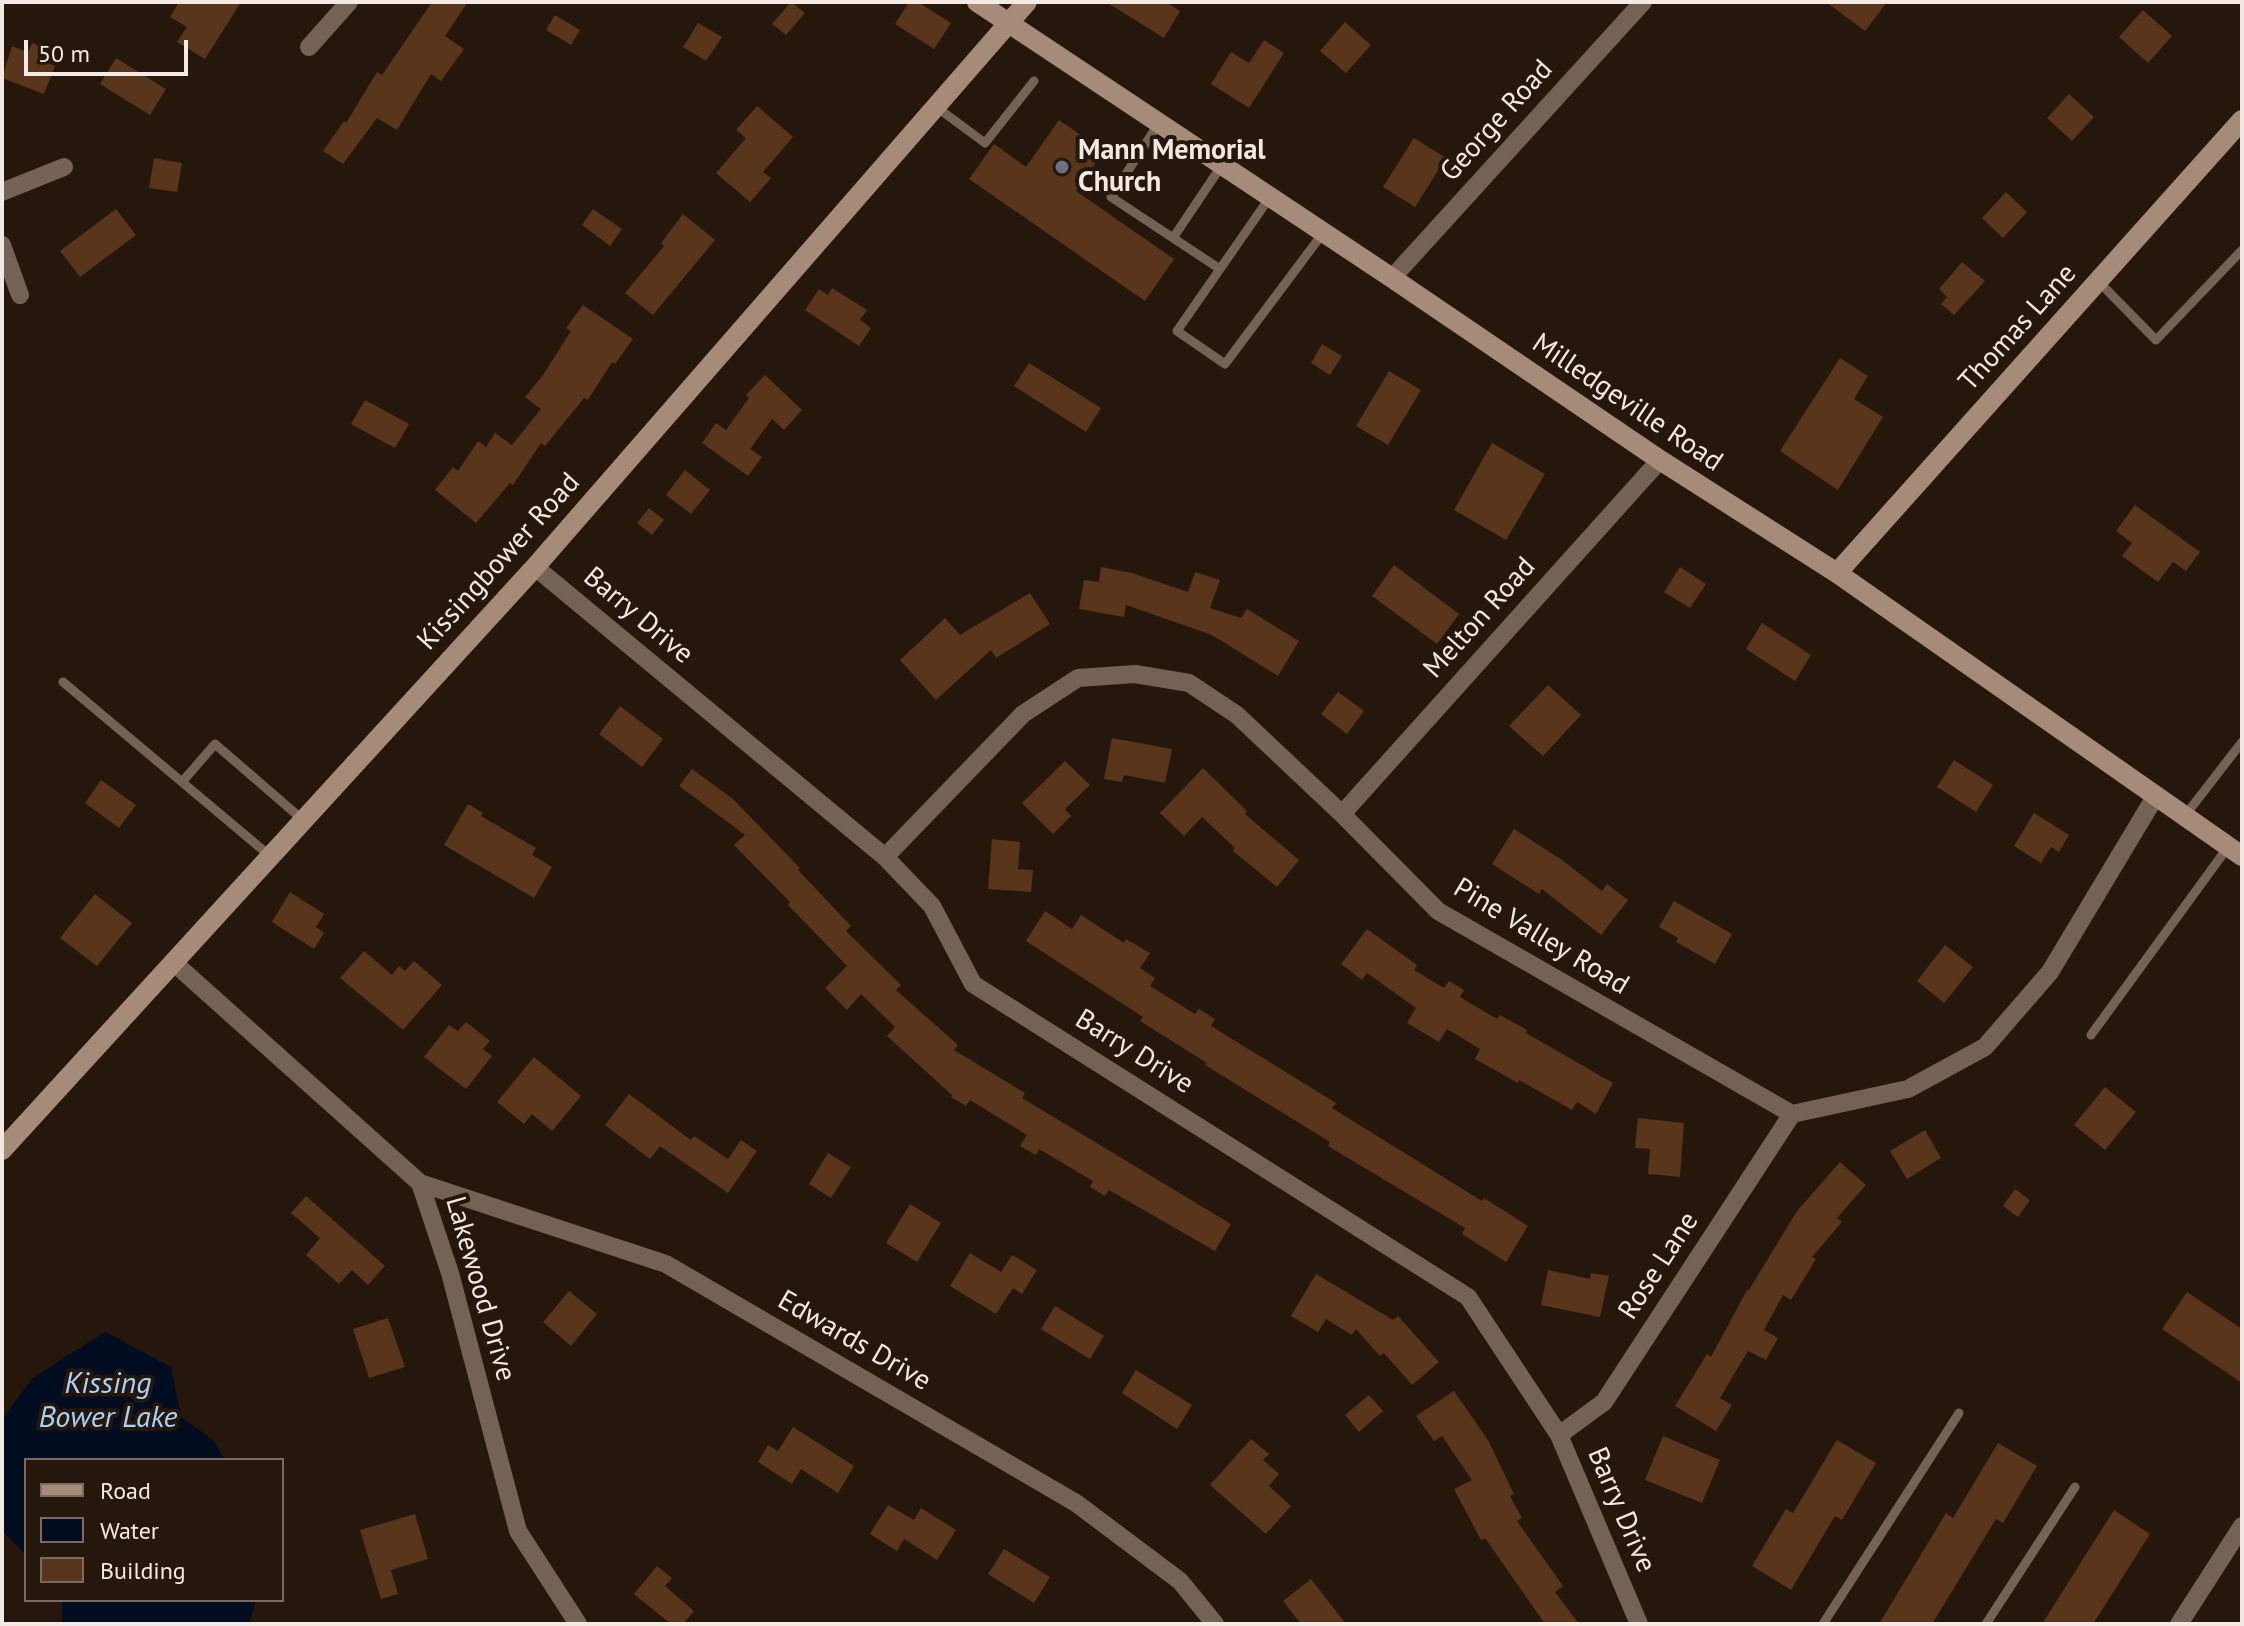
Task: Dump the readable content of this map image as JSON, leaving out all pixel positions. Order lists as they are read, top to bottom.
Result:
{
  "streets": {
    "street": [
      "George Road",
      "Thomas Lane",
      "Milledgeville Road",
      "Kissingbower Road",
      "Barry Drive",
      "Melton Road",
      "Pine Valley Road",
      "Rose Lane",
      "Lakewood Drive",
      "Edwards Drive"
    ]
  },
  "crossings": [
    ["George Road", "Milledgeville Road"],
    ["Thomas Lane", "Milledgeville Road"],
    ["Milledgeville Road", "Kissingbower Road"],
    ["Milledgeville Road", "Melton Road"],
    ["Kissingbower Road", "Barry Drive"],
    ["Kissingbower Road", "Lakewood Drive"],
    ["Barry Drive", "Pine Valley Road"],
    ["Barry Drive", "Rose Lane"],
    ["Melton Road", "Pine Valley Road"],
    ["Pine Valley Road", "Rose Lane"],
    ["Lakewood Drive", "Edwards Drive"]
  ],
  "water": ["Kissing Bower Lake"],
  "places": ["Mann Memorial Church"],
  "legend": ["Road", "Water", "Building"],
  "scale_bar": "50 m"
}
